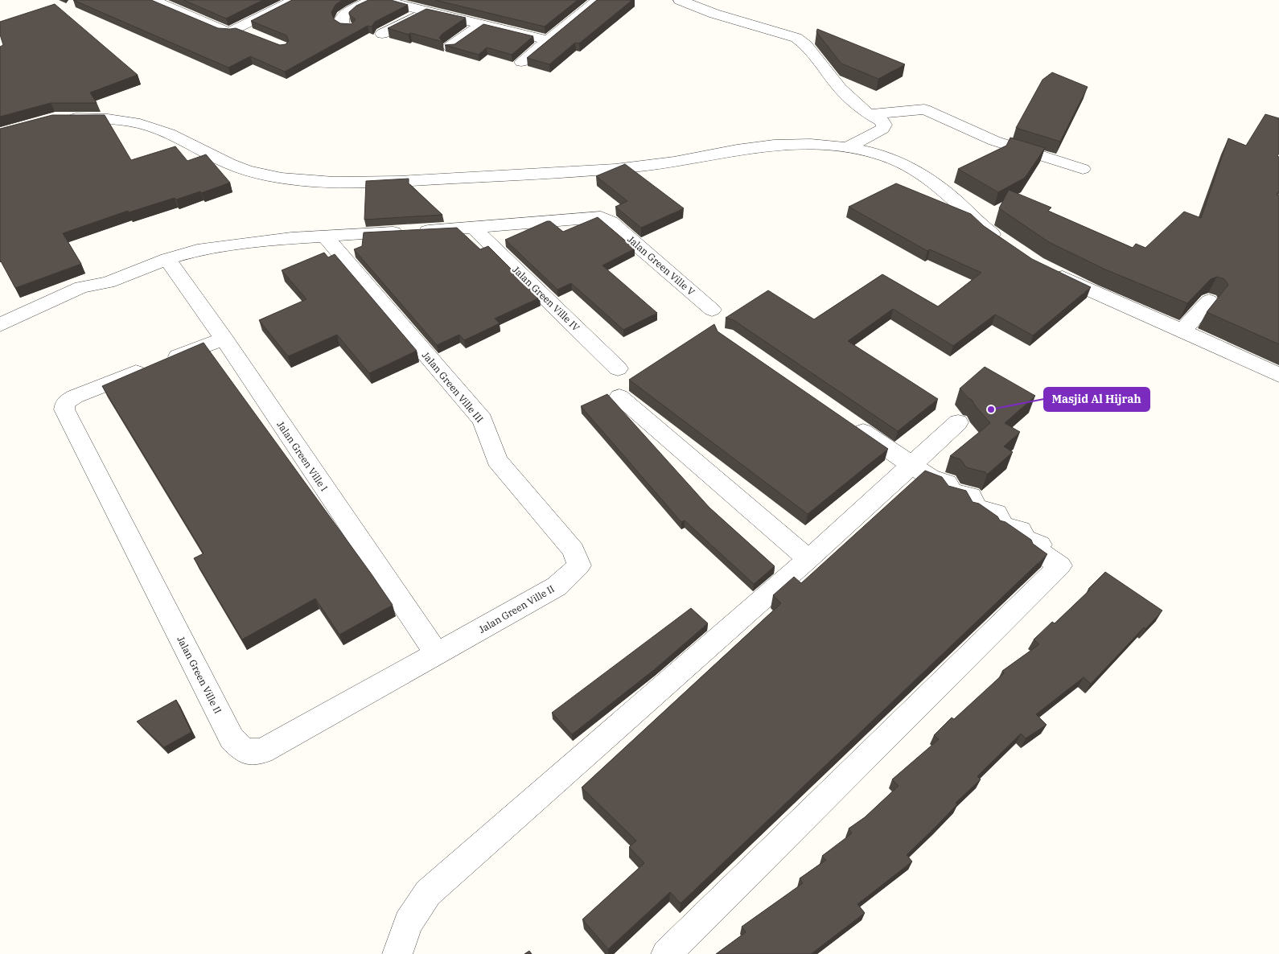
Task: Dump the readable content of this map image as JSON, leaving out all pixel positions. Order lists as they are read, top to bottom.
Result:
{
  "streets": {
    "street": [
      "Jalan Green Ville V",
      "Jalan Green Ville IV",
      "Jalan Green Ville III",
      "Jalan Green Ville I",
      "Jalan Green Ville II"
    ]
  },
  "crossings": [
    ["Jalan Green Ville V", "Jalan Green Ville IV"],
    ["Jalan Green Ville III", "Jalan Green Ville II"],
    ["Jalan Green Ville I", "Jalan Green Ville II"]
  ],
  "places": ["Masjid Al Hijrah"]
}
